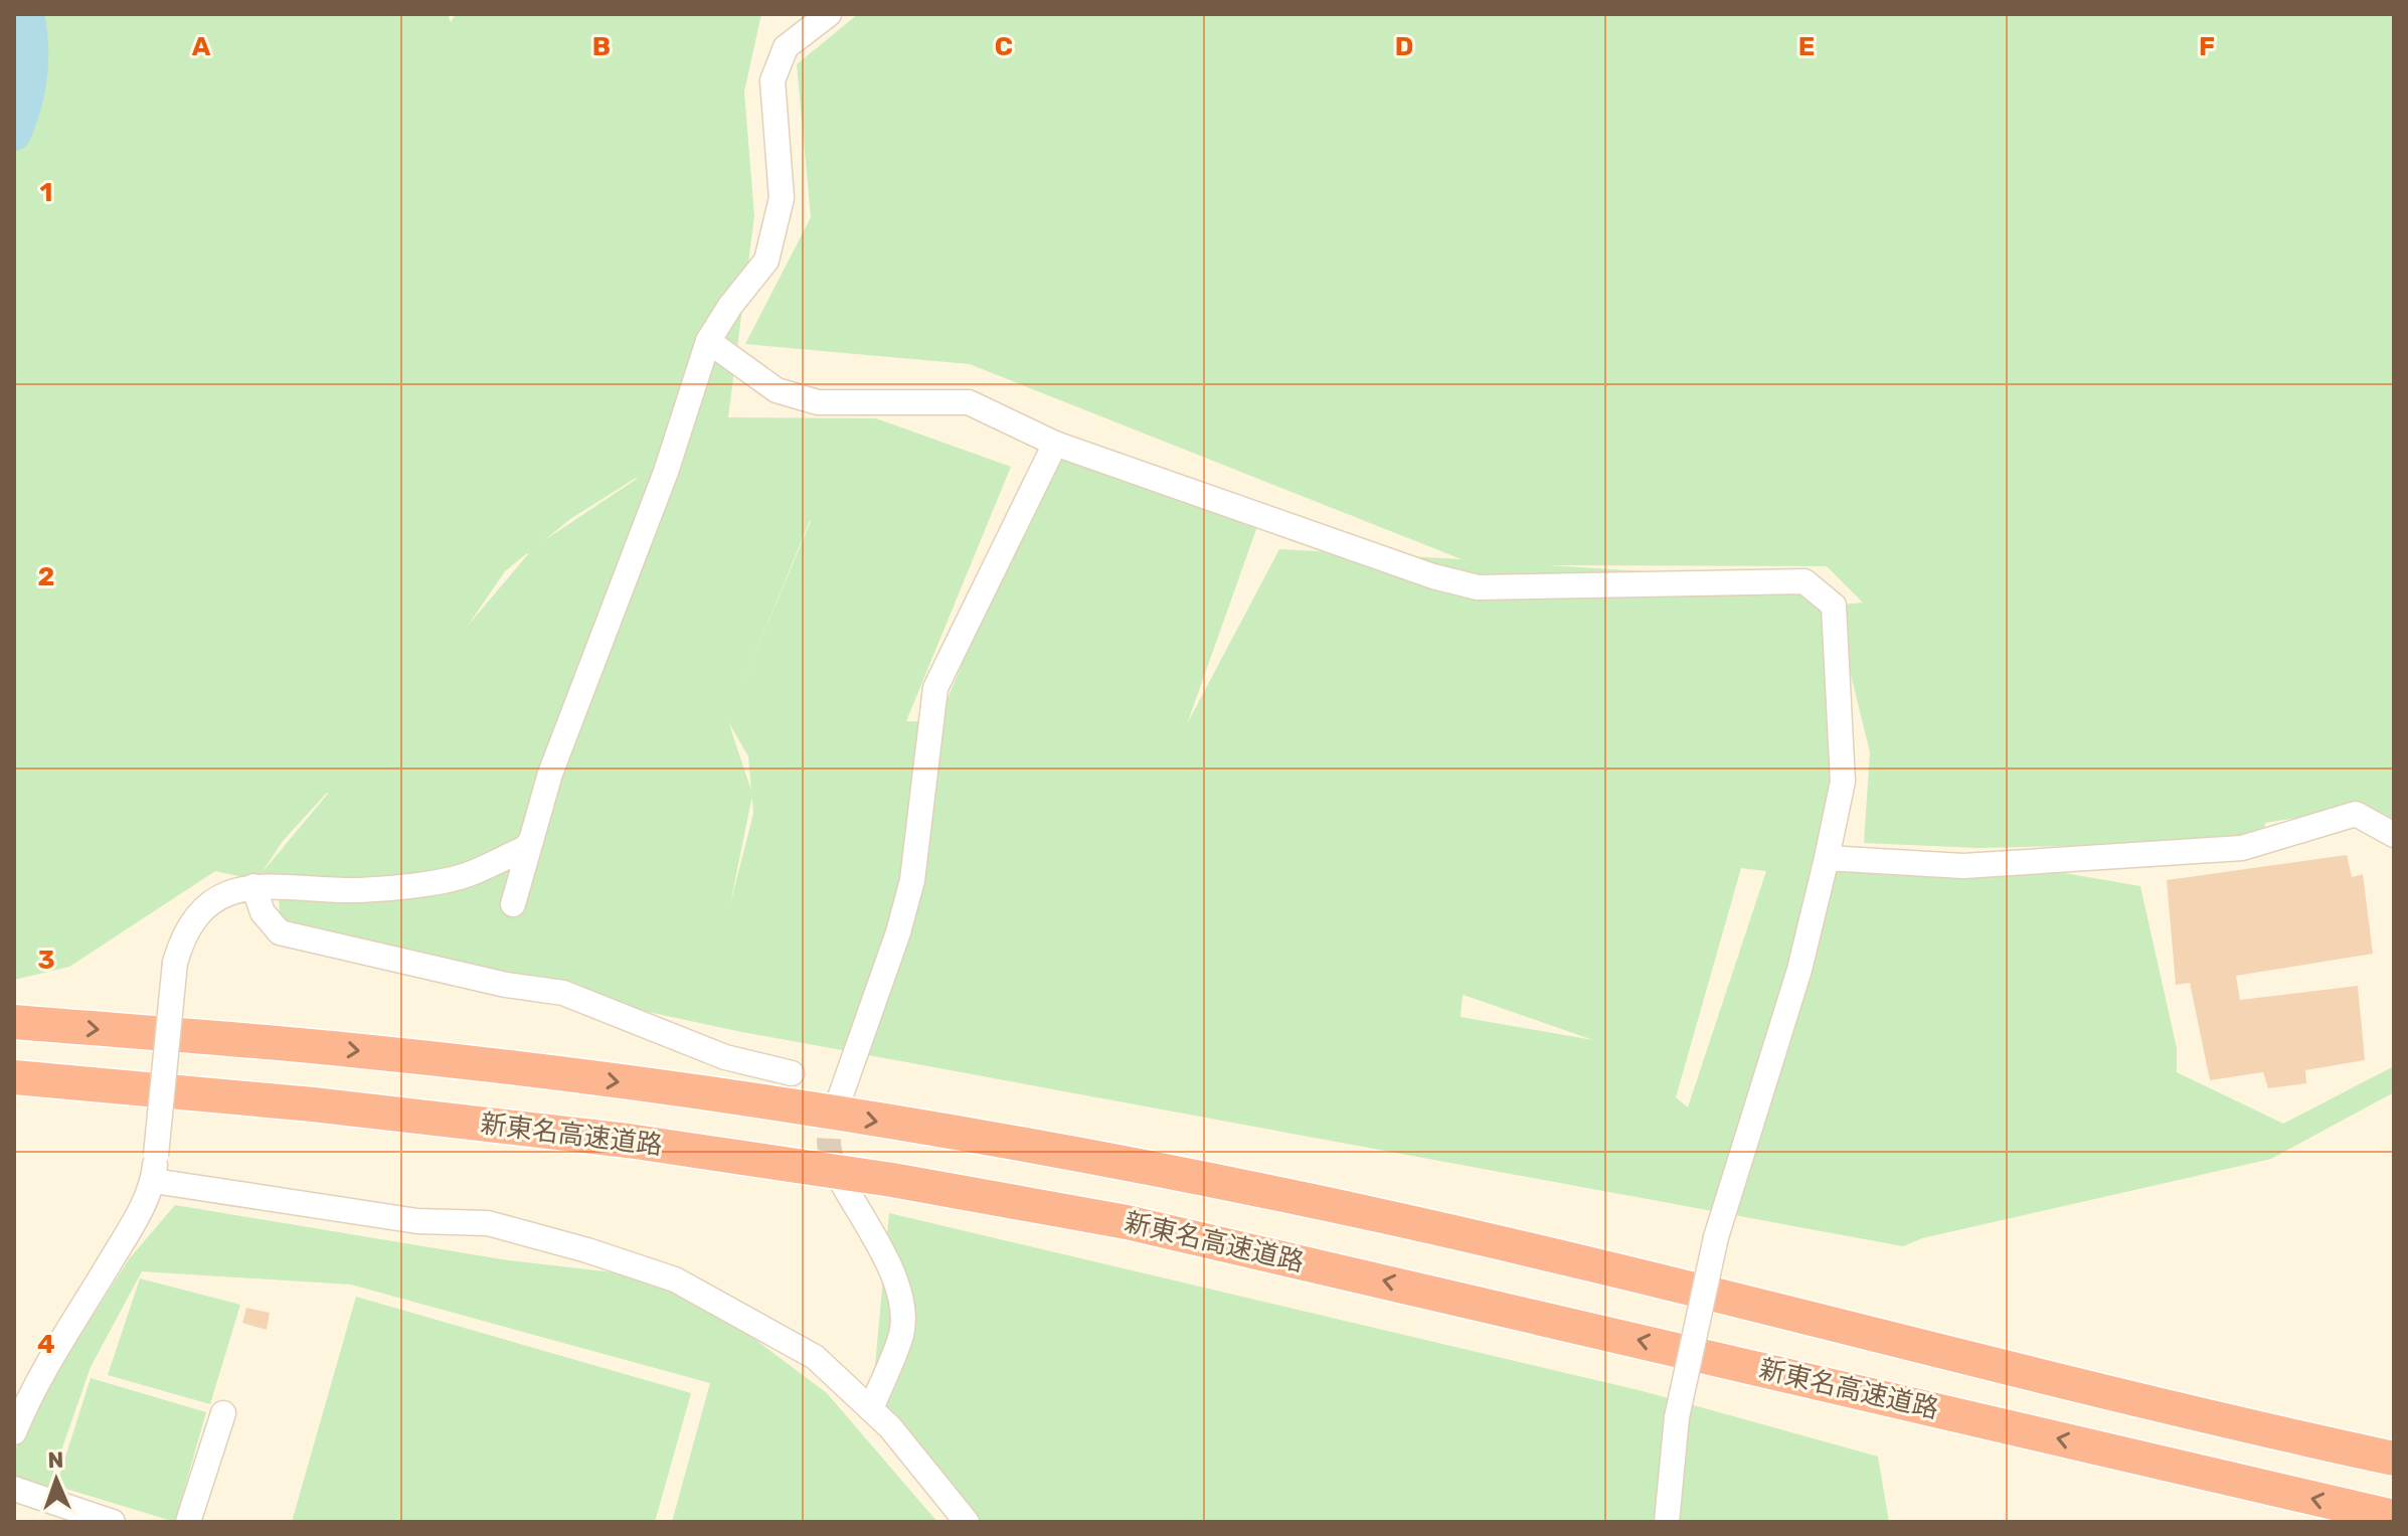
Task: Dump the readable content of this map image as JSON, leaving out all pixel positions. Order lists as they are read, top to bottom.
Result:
{
  "streets": {
    "highway": ["新東名高速道路"]
  },
  "north": "top",
  "grid": {
    "columns": [
      "A",
      "B",
      "C",
      "D",
      "E",
      "F"
    ],
    "rows": [
      "1",
      "2",
      "3",
      "4"
    ]
  }
}
